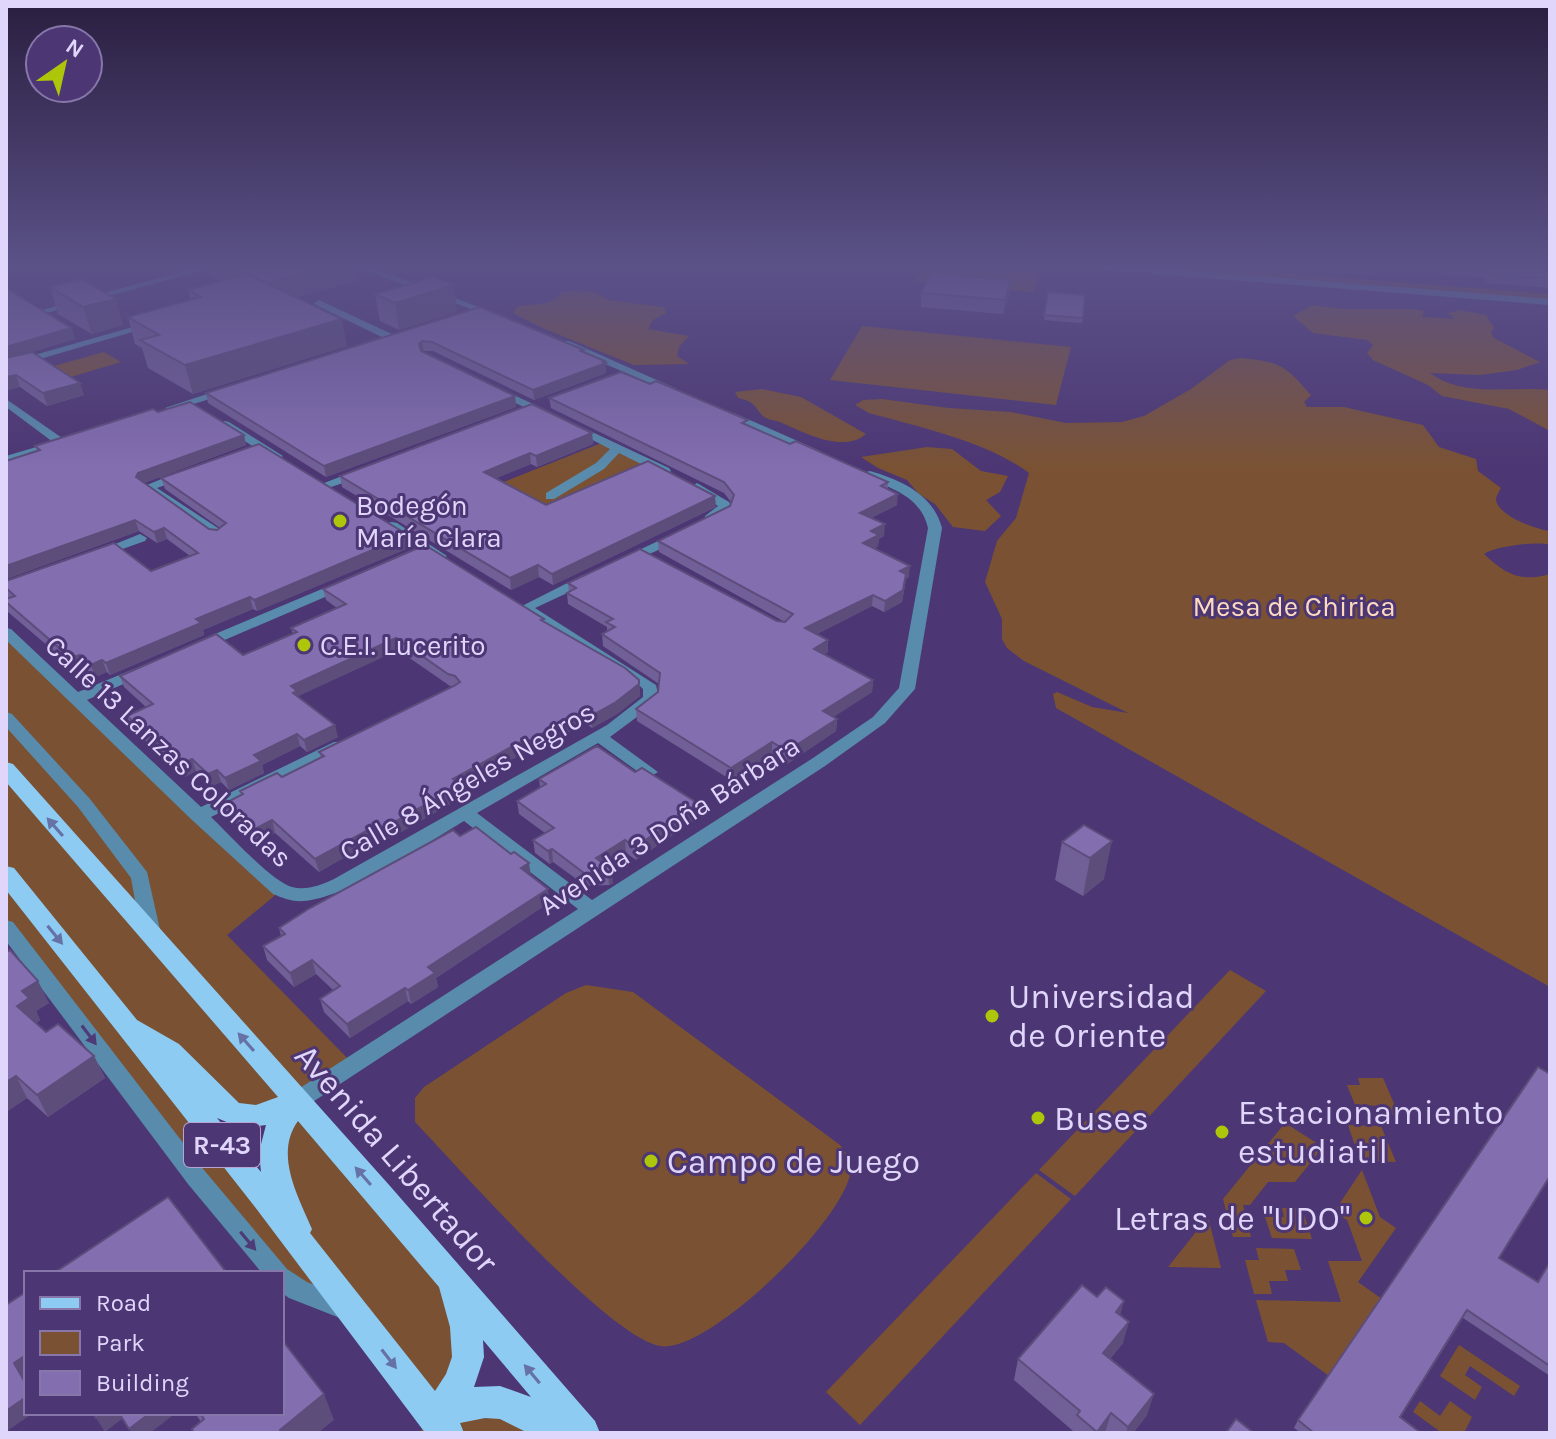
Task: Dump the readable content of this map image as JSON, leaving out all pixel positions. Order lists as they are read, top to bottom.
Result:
{
  "streets": {
    "main road": ["R-43", "Avenida Libertador"],
    "street": ["Calle 13 Lanzas Coloradas", "Calle 8 Ángeles Negros", "Avenida 3 Doña Bárbara"]
  },
  "crossings": [
    ["Calle 13 Lanzas Coloradas", "Calle 8 Ángeles Negros"],
    ["Avenida 3 Doña Bárbara", "Avenida Libertador"]
  ],
  "parks": ["Mesa de Chirica"],
  "places": [
    "Bodegón María Clara",
    "C.E.I. Lucerito",
    "Universidad de Oriente",
    "Buses",
    "Estacionamiento estudiatil",
    "Campo de Juego",
    "Letras de \"UDO\""
  ],
  "legend": ["Road", "Park", "Building"],
  "north": "top right"
}
